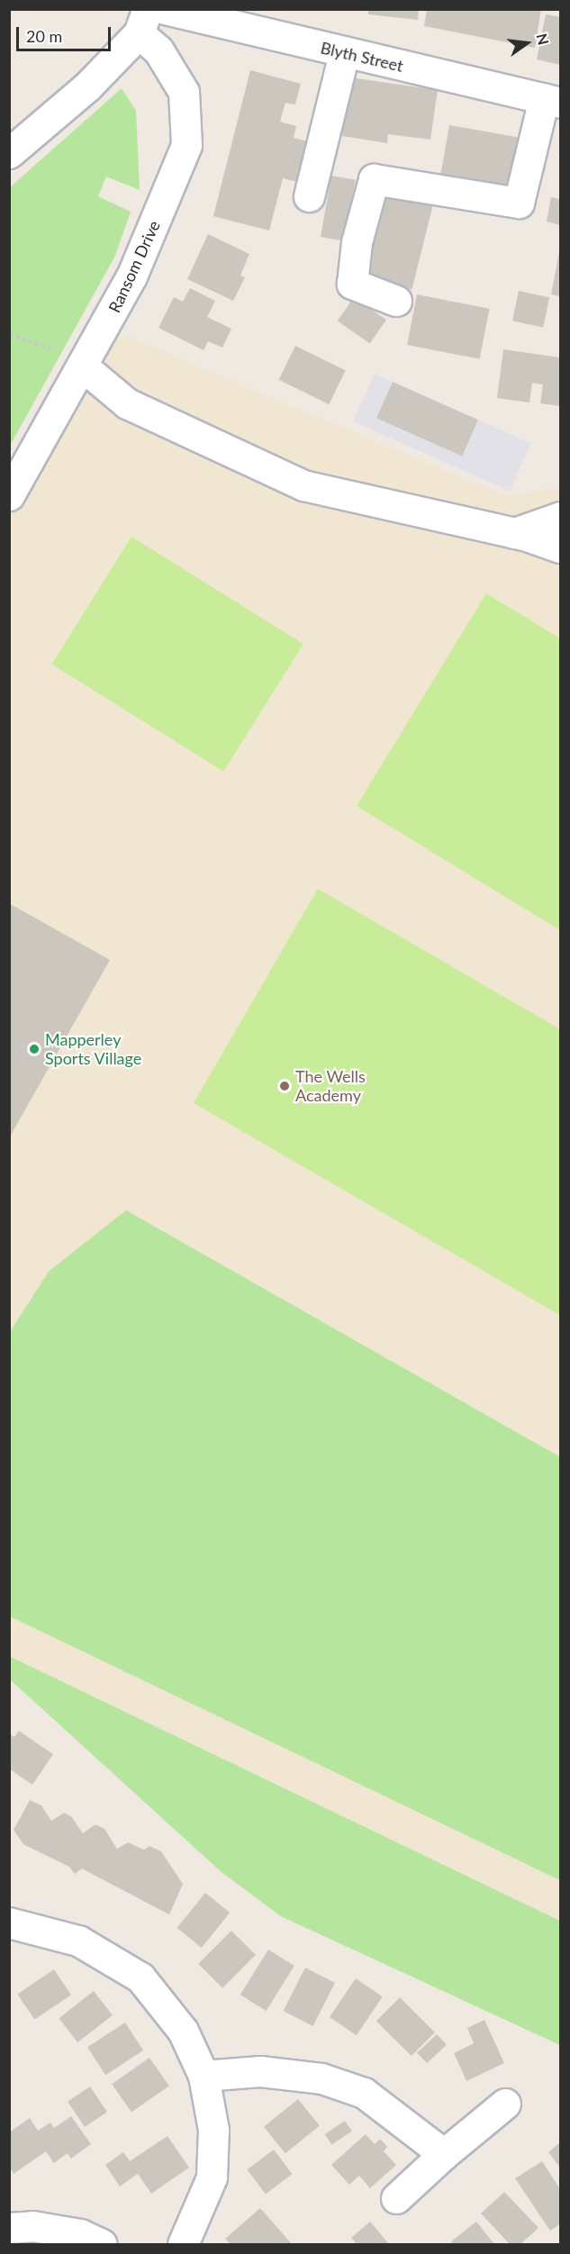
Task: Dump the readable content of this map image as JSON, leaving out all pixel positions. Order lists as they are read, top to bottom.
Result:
{
  "streets": {
    "street": ["Blyth Street", "Ransom Drive"]
  },
  "places": ["Mapperley Sports Village", "The Wells Academy"],
  "scale_bar": "20 m",
  "north": "right"
}
